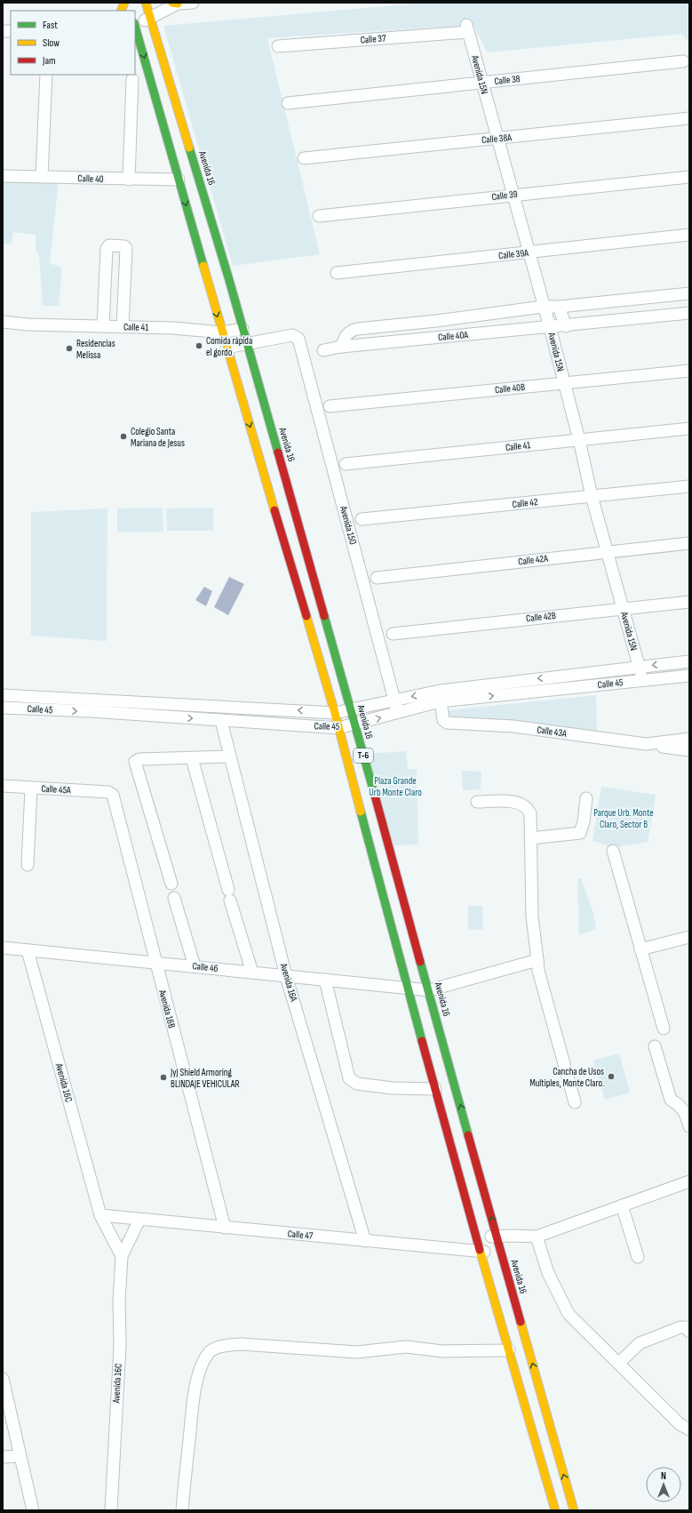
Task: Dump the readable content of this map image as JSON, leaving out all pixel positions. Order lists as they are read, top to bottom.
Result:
{
  "streets": {
    "highway": ["Avenida 16", "T-6"],
    "street": [
      "Calle 37",
      "Avenida 15N",
      "Calle 38",
      "Calle 38A",
      "Calle 40",
      "Calle 39",
      "Calle 39A",
      "Calle 41",
      "Calle 40A",
      "Calle 40B",
      "Calle 42",
      "Avenida 15O",
      "Calle 42A",
      "Calle 42B",
      "Calle 45",
      "Calle 43A",
      "Calle 45A",
      "Calle 46",
      "Avenida 16A",
      "Avenida 16B",
      "Avenida 16C",
      "Calle 47"
    ]
  },
  "crossings": [
    ["Calle 37", "Avenida 15N"],
    ["Avenida 15N", "Calle 38"],
    ["Avenida 15N", "Calle 38A"],
    ["Avenida 15N", "Calle 39"],
    ["Avenida 15N", "Calle 39A"],
    ["Avenida 15N", "Calle 41"],
    ["Avenida 15N", "Calle 40A"],
    ["Avenida 15N", "Calle 40B"],
    ["Avenida 15N", "Calle 42"],
    ["Avenida 15N", "Calle 42A"],
    ["Avenida 15N", "Calle 42B"],
    ["Avenida 15N", "Calle 45"],
    ["Avenida 16", "Calle 41"],
    ["Avenida 16", "Avenida 15O"],
    ["Avenida 16", "Calle 45"],
    ["Avenida 16", "Calle 46"],
    ["Avenida 16", "Calle 47"],
    ["Calle 40", "T-6"],
    ["Calle 41", "T-6"],
    ["Avenida 15O", "Calle 45"],
    ["Calle 45", "Calle 43A"],
    ["Calle 45", "T-6"],
    ["Calle 45", "Avenida 16A"],
    ["T-6", "Calle 46"],
    ["T-6", "Calle 47"],
    ["Calle 45A", "Avenida 16B"],
    ["Calle 46", "Avenida 16A"],
    ["Calle 46", "Avenida 16B"],
    ["Calle 46", "Avenida 16C"],
    ["Avenida 16A", "Calle 47"],
    ["Avenida 16B", "Calle 47"],
    ["Avenida 16C", "Calle 47"]
  ],
  "parks": ["Plaza Grande Urb Monte Claro", "Parque Urb. Monte Claro, Sector B"],
  "places": [
    "Comida rápida el gordo",
    "Residencias Melissa",
    "Colegio Santa Mariana de Jesus",
    "Cancha de Usos Multiples, Monte Claro.",
    "JyJ Shield Armoring BLINDAJE VEHICULAR"
  ],
  "legend": ["Fast", "Slow", "Jam"],
  "north": "top"
}
